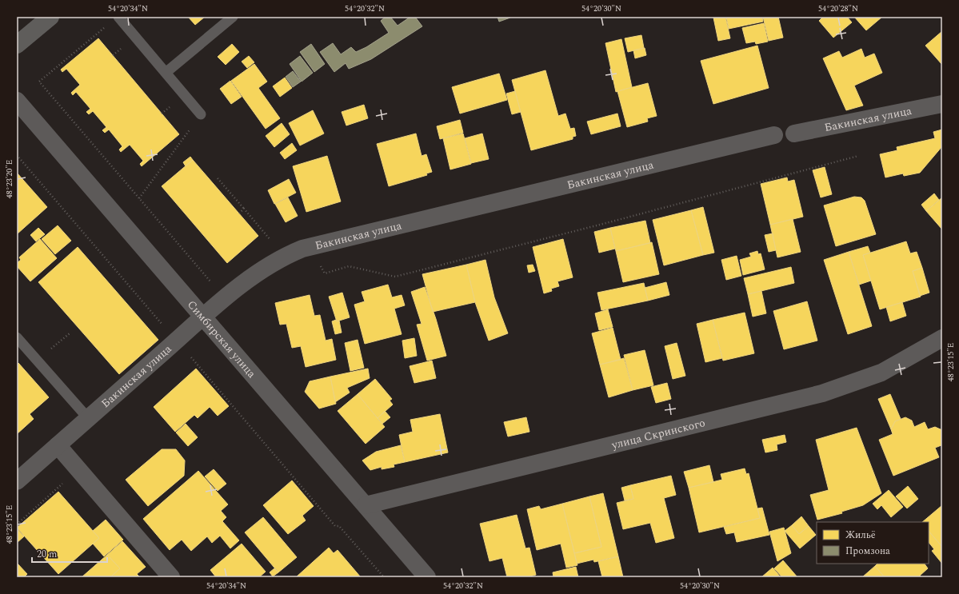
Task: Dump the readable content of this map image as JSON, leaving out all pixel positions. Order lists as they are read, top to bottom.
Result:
{
  "streets": {
    "street": ["Бакинская улица", "Симбирская улица", "улица Скринского"]
  },
  "crossings": [
    ["Бакинская улица", "Симбирская улица"],
    ["Симбирская улица", "улица Скринского"]
  ],
  "legend": ["Жильё", "Промзона"],
  "scale_bar": "20 m",
  "coordinates": [
    "54°20'34\"N",
    "54°20'32\"N",
    "54°20'30\"N",
    "54°20'28\"N",
    "48°23'20\"E",
    "48°23'15\"E"
  ]
}
